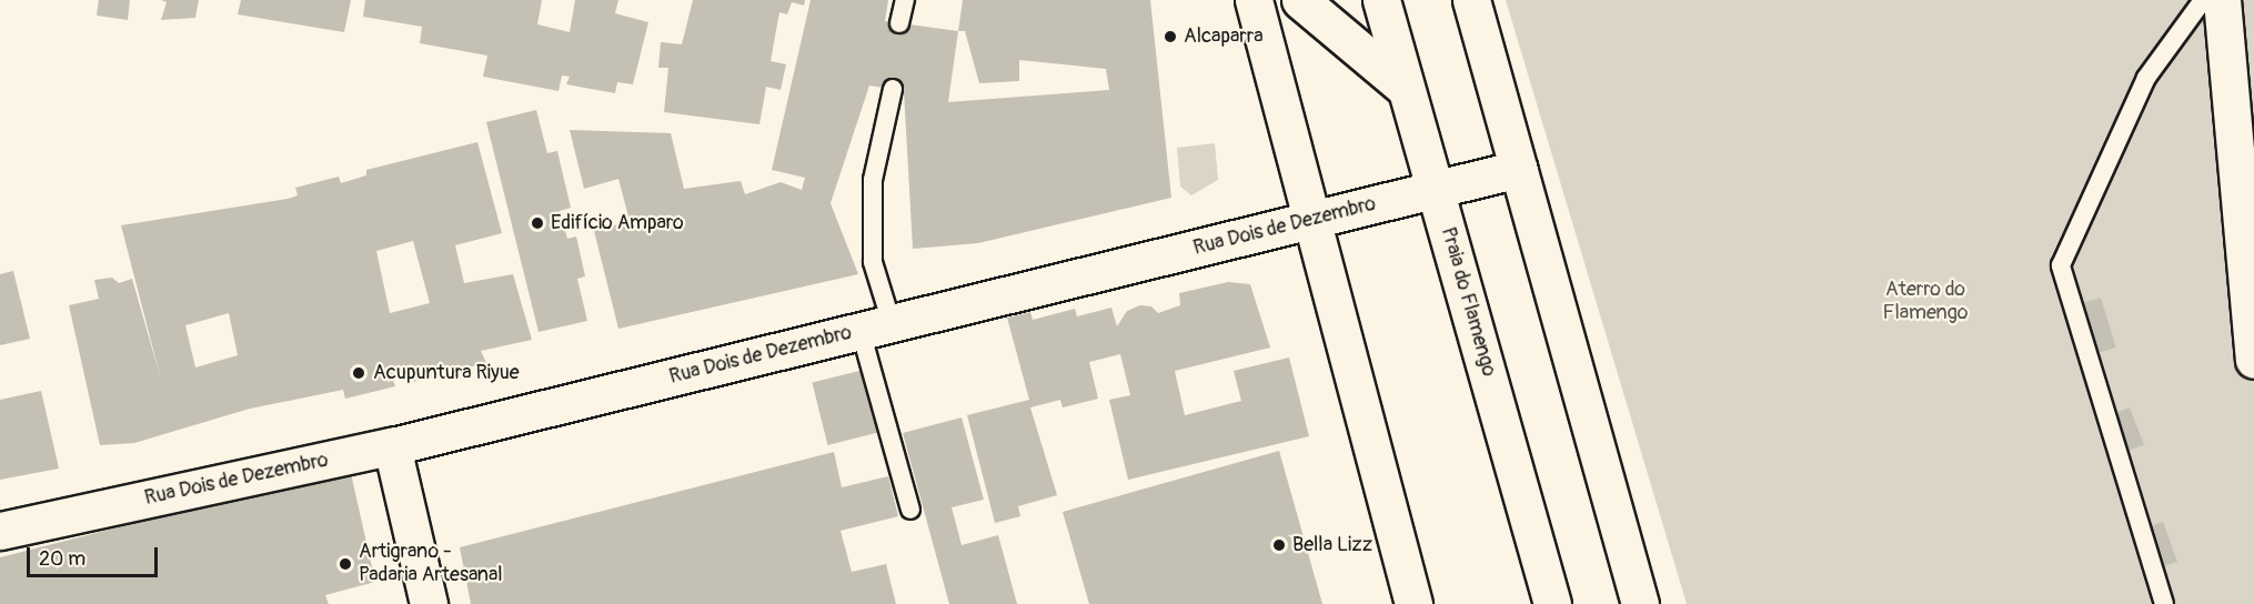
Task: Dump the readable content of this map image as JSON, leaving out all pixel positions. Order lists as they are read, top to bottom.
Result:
{
  "streets": {
    "main road": ["Rua Dois de Dezembro", "Praia do Flamengo"]
  },
  "crossings": [
    ["Rua Dois de Dezembro", "Praia do Flamengo"]
  ],
  "parks": ["Aterro do Flamengo"],
  "places": [
    "Alcaparra",
    "Edifício Amparo",
    "Acupuntura Riyue",
    "Bella Lizz",
    "Artigrano - Padaria Artesanal"
  ],
  "scale_bar": "20 m"
}
